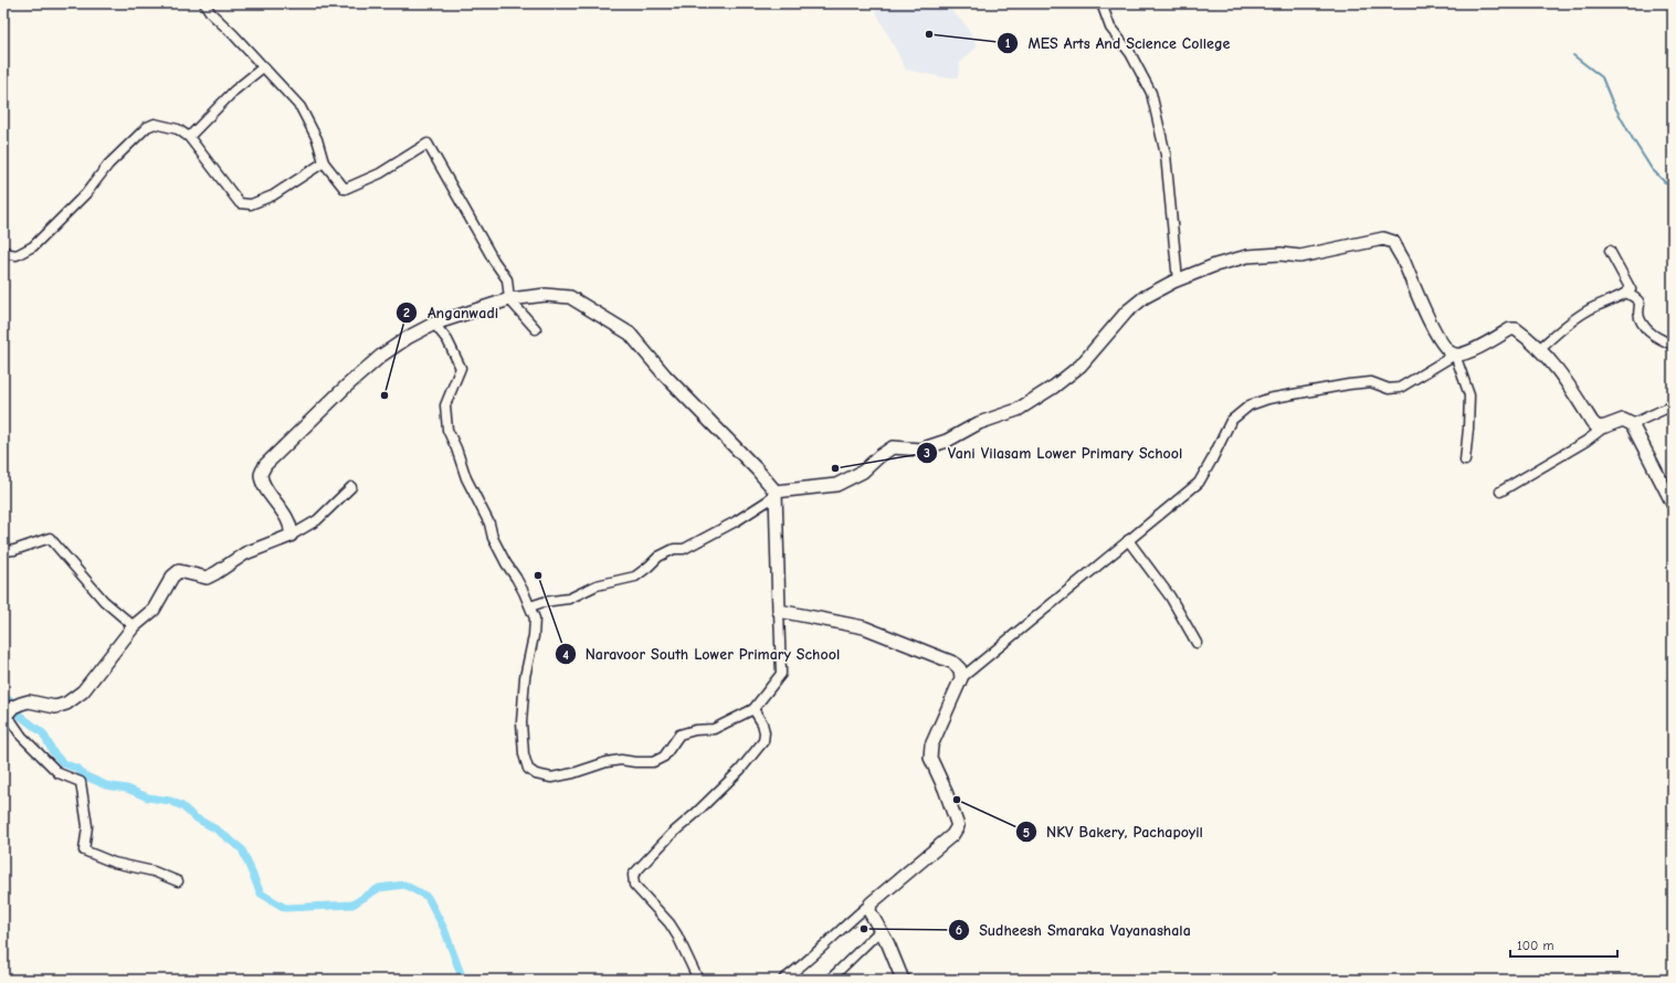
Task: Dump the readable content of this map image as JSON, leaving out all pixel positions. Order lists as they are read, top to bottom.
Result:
{
  "places": [
    "MES Arts And Science College",
    "Anganwadi",
    "Vani Vilasam Lower Primary School",
    "Naravoor South Lower Primary School",
    "NKV Bakery, Pachapoyil",
    "Sudheesh Smaraka Vayanashala"
  ],
  "scale_bar": "100 m"
}
